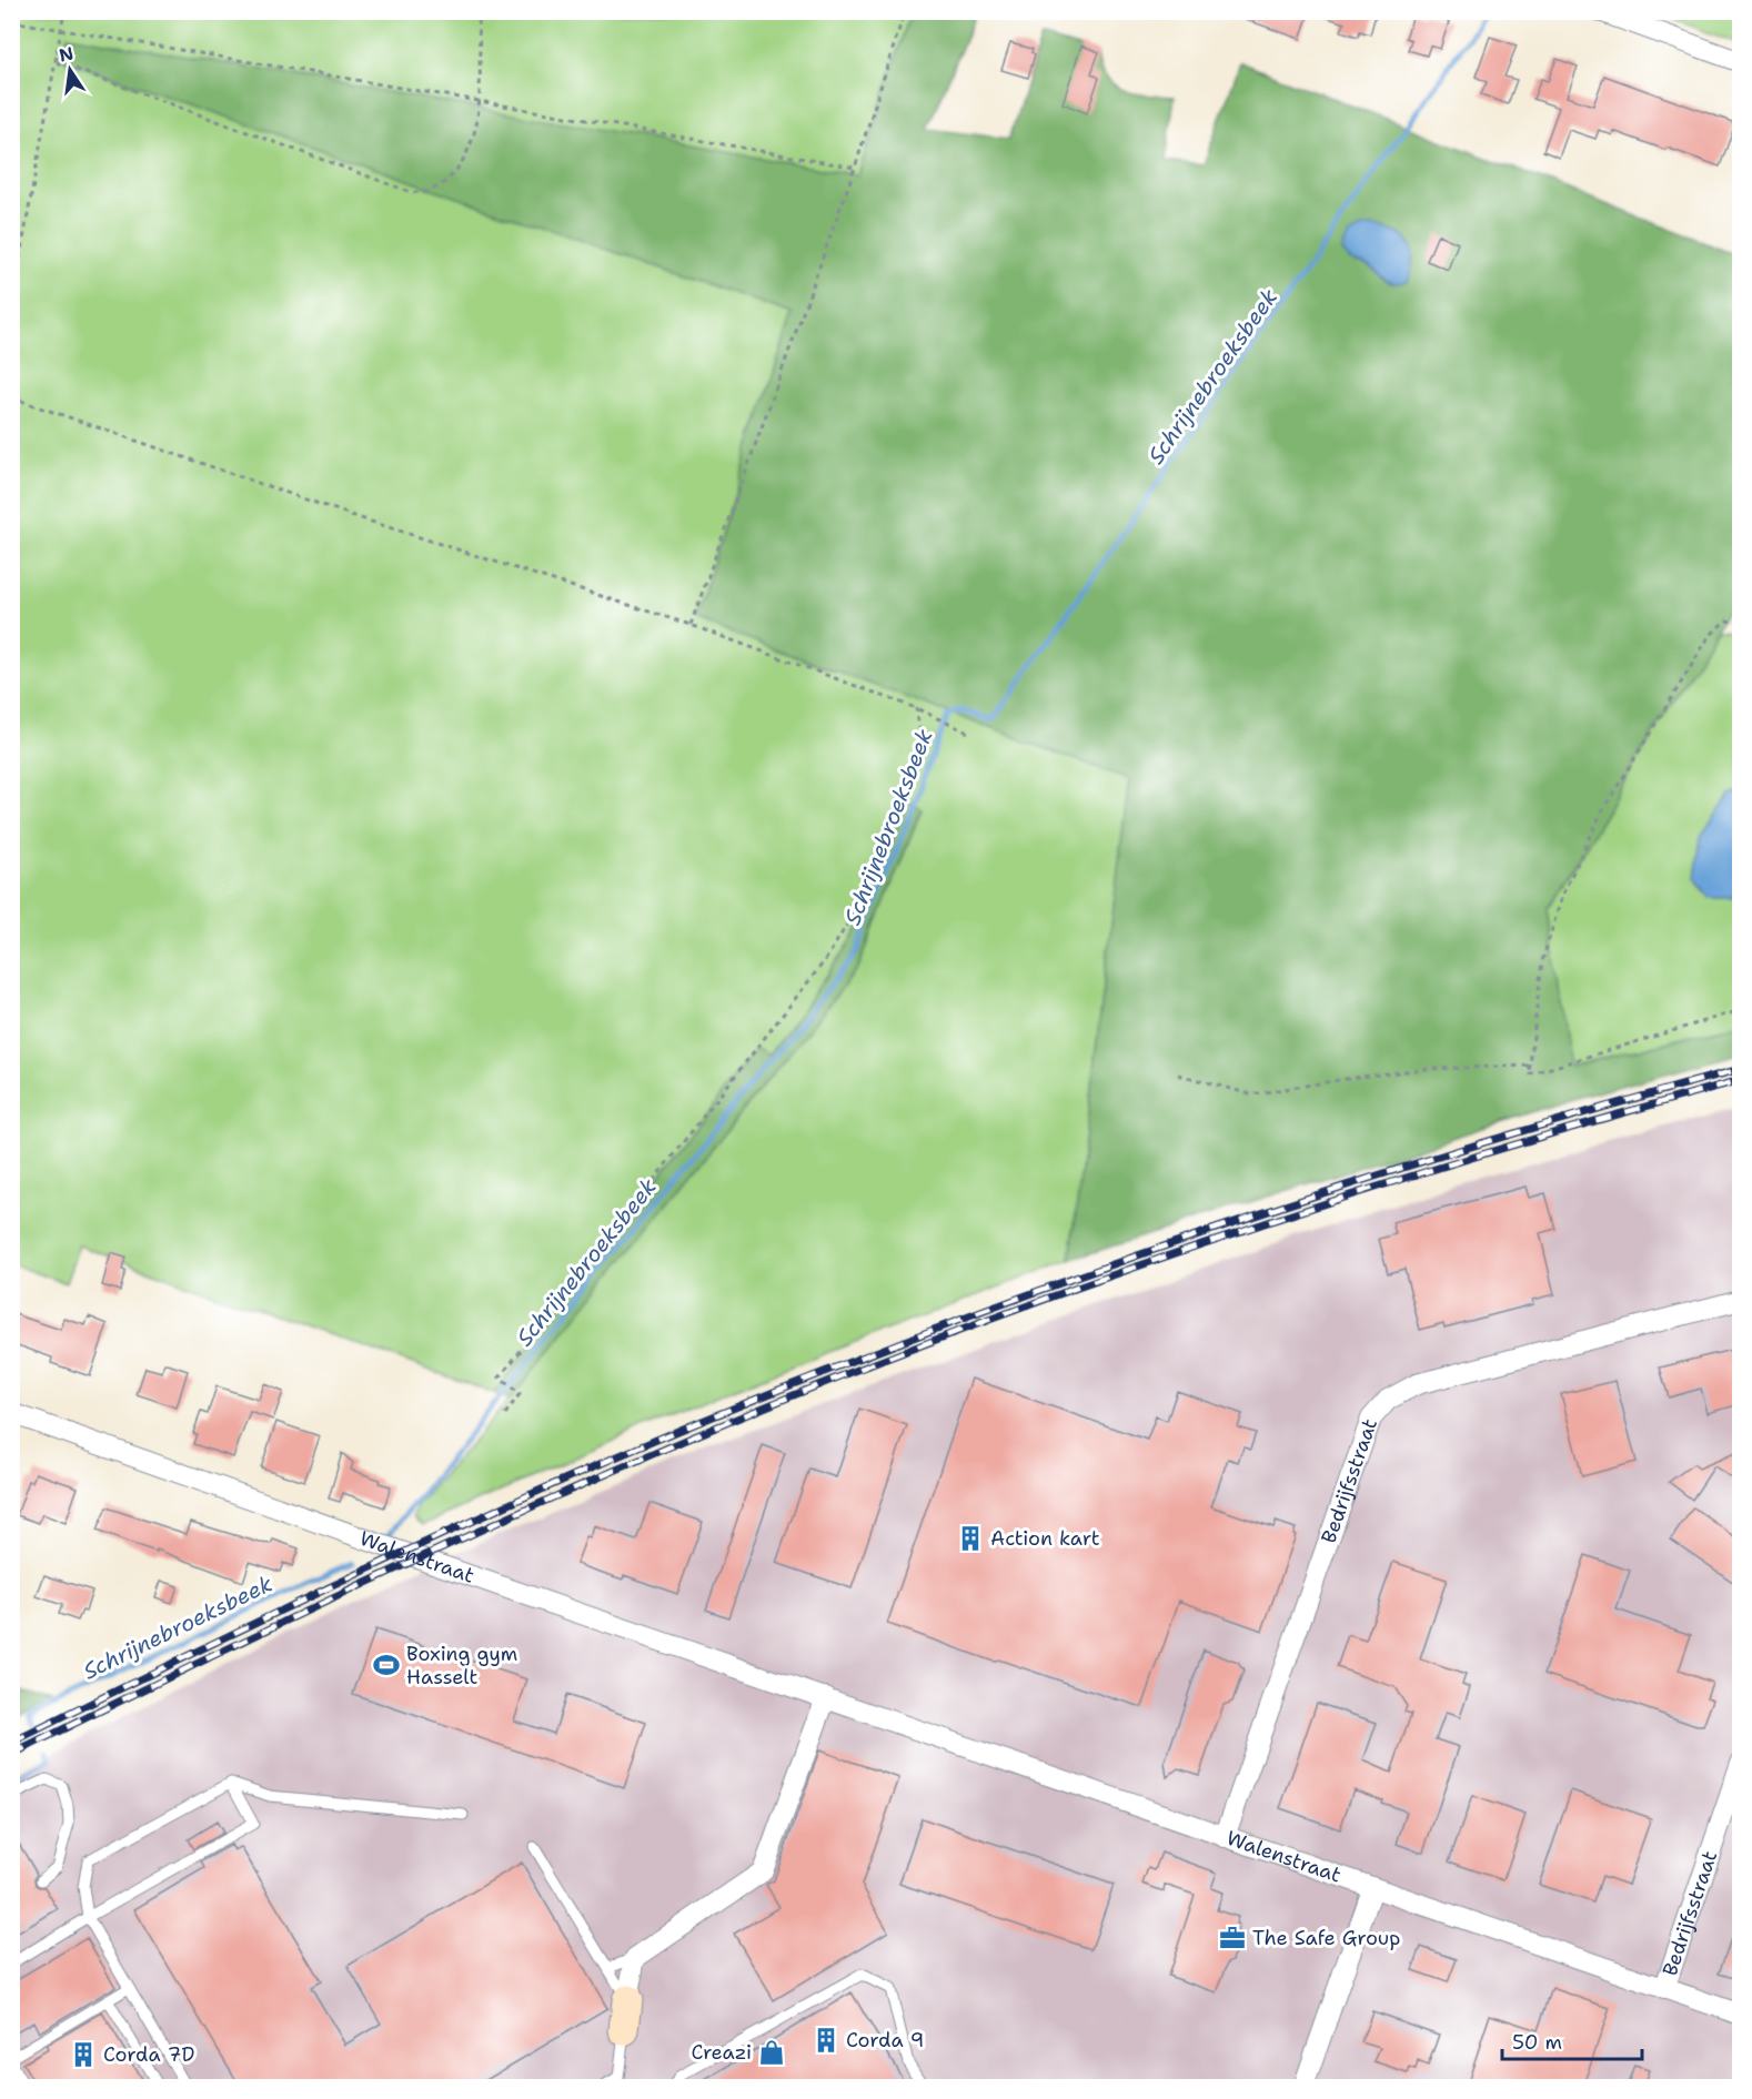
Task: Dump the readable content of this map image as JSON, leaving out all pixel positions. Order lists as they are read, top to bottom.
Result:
{
  "streets": {
    "street": ["Bedrijfsstraat", "Walenstraat"]
  },
  "crossings": [
    ["Bedrijfsstraat", "Walenstraat"]
  ],
  "water": ["Schrijnebroeksbeek"],
  "places": {
    "building": ["Action kart", "Corda 9", "Corda 7D"],
    "sports": ["Boxing gym Hasselt"],
    "office": ["The Safe Group"],
    "shop": ["Creazi"]
  },
  "scale_bar": "50 m",
  "north": "top"
}
